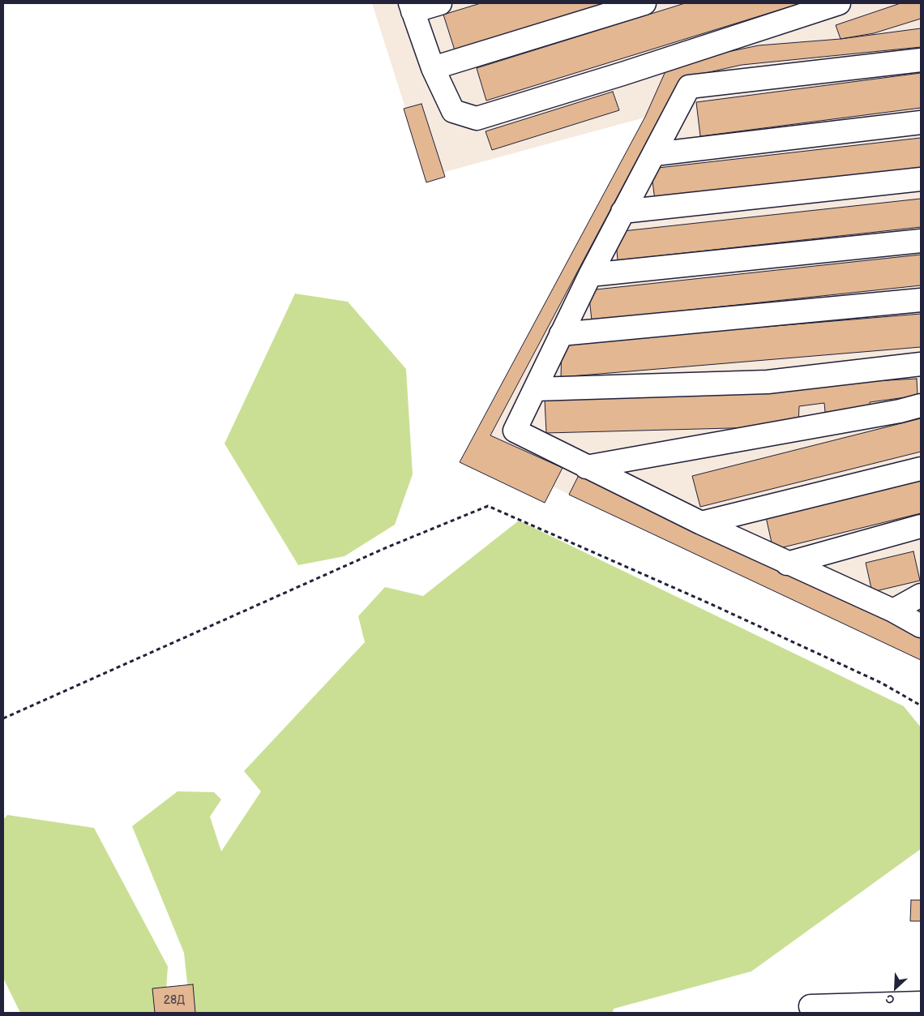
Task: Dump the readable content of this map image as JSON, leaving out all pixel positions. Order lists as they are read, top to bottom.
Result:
{
  "house_numbers": ["28Д"],
  "north": "bottom left"
}
